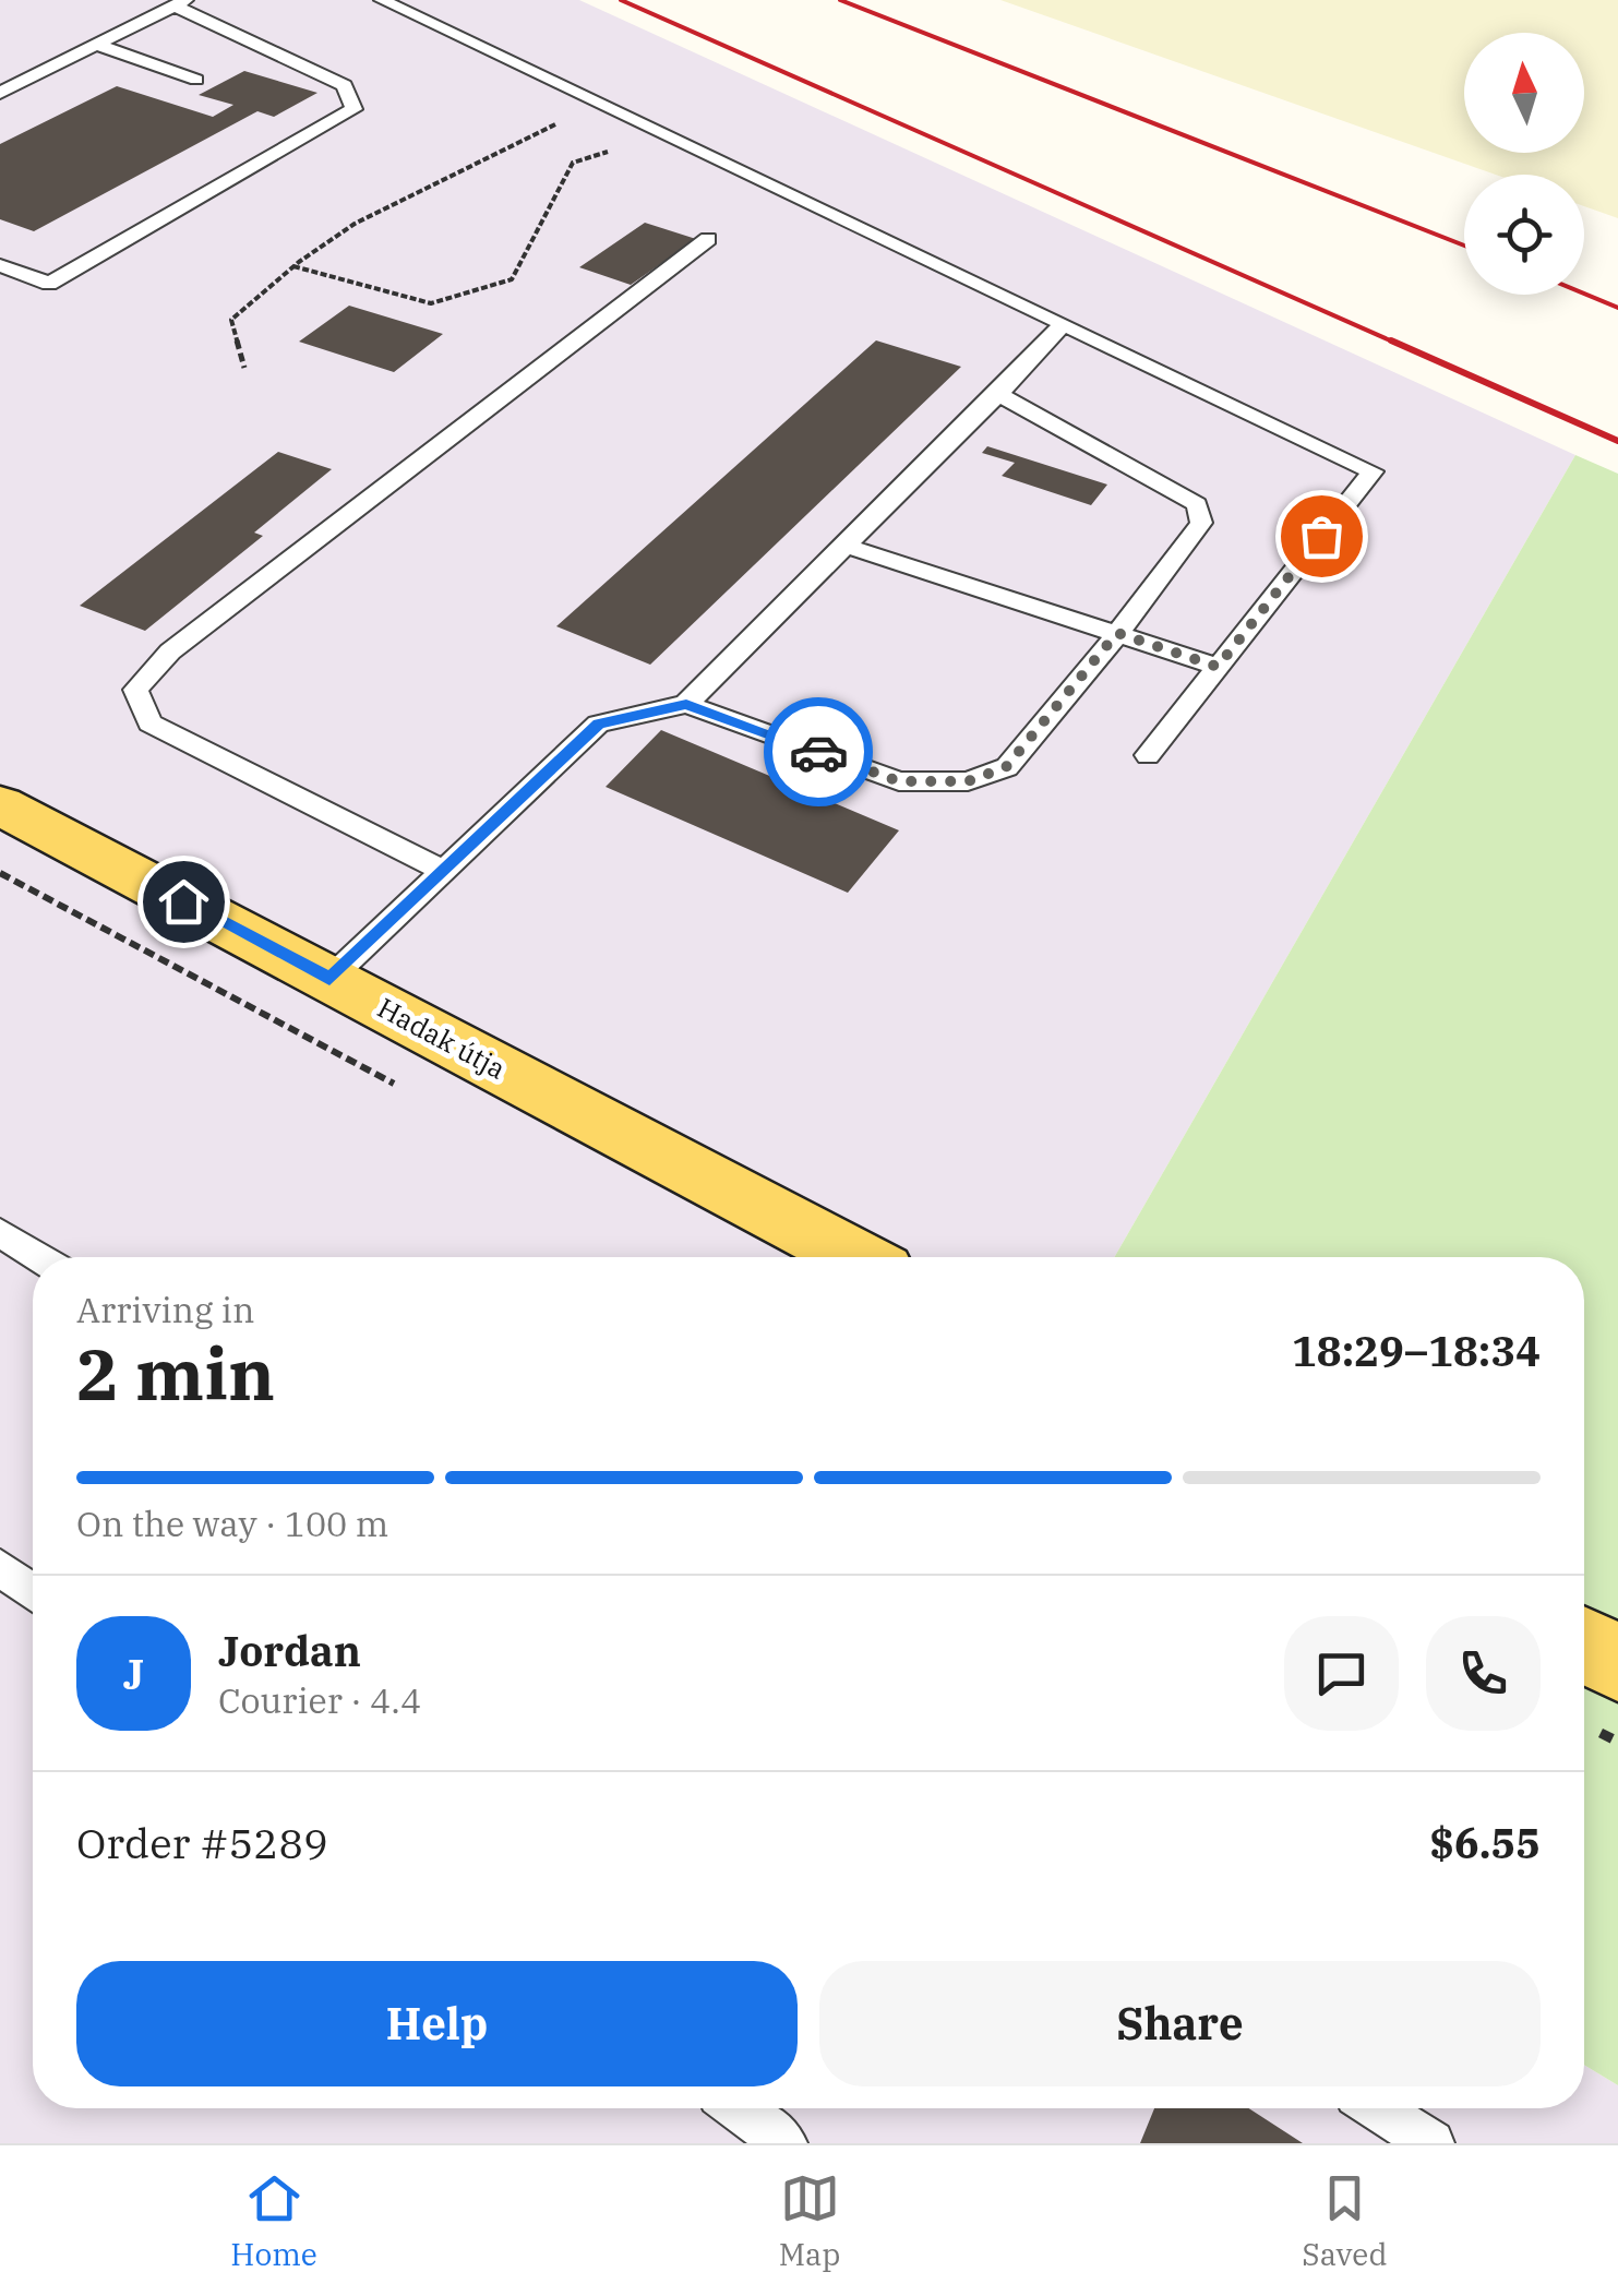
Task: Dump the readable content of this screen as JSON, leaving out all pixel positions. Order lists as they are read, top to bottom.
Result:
{
  "streets": {
    "main road": ["Hadak útja"]
  },
  "north": "top",
  "page": {
    "heading": ["2 min", "Arriving in", "18:29–18:34"],
    "panel": [
      "Jordan",
      "Courier · 4.4",
      "Order #5289",
      "$6.55"
    ],
    "bar": "On the way · 100 m",
    "round": "J",
    "buttons": ["Help", "Share"],
    "tabs": ["Home", "Map", "Saved"]
  }
}
